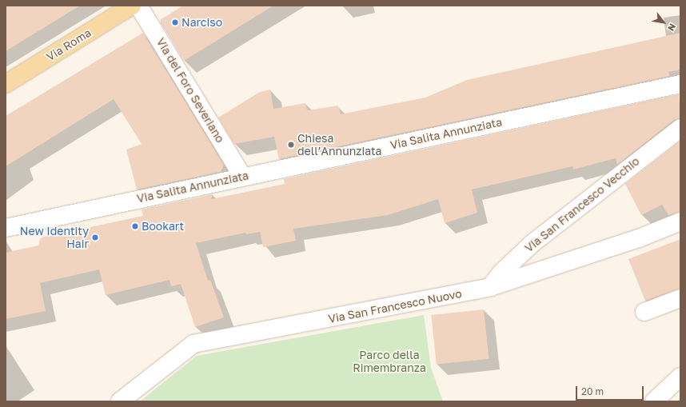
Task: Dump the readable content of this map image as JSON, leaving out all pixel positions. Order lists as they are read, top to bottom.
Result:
{
  "streets": {
    "main road": ["Via Roma"],
    "street": [
      "Via del Foro Severiano",
      "Via Salita Annunziata",
      "Via San Francesco Vecchio",
      "Via San Francesco Nuovo"
    ]
  },
  "crossings": [
    ["Via del Foro Severiano", "Via Salita Annunziata"],
    ["Via San Francesco Vecchio", "Via San Francesco Nuovo"]
  ],
  "parks": ["Parco della Rimembranza"],
  "places": [
    "Narciso",
    "Chiesa dell’Annunziata",
    "Bookart",
    "New Identity Hair"
  ],
  "scale_bar": "20 m",
  "north": "bottom right"
}
